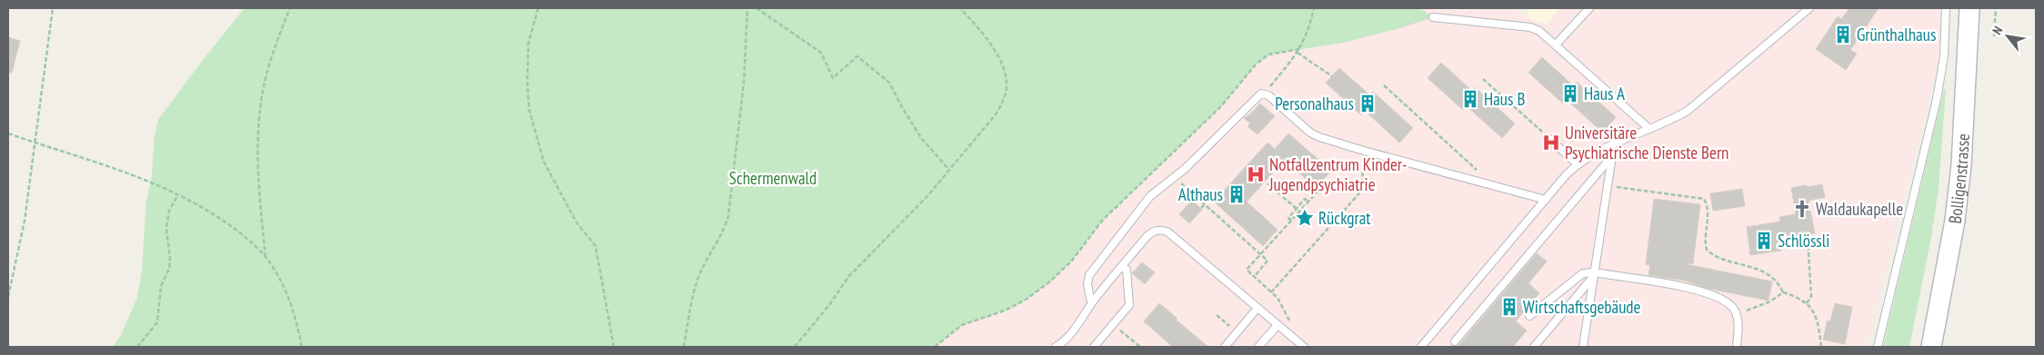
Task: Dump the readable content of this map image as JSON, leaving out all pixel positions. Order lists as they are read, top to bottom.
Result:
{
  "streets": {
    "main road": ["Bolligenstrasse"]
  },
  "parks": ["Schermenwald"],
  "places": {
    "building": [
      "Grünthalhaus",
      "Haus A",
      "Haus B",
      "Personalhaus",
      "Althaus",
      "Schlössli",
      "Wirtschaftsgebäude"
    ],
    "hospital": ["Universitäre Psychiatrische Dienste Bern", "Notfallzentrum Kinder- Jugendpsychiatrie"],
    "church": ["Waldaukapelle"],
    "place": ["Rückgrat"]
  },
  "north": "top left"
}
